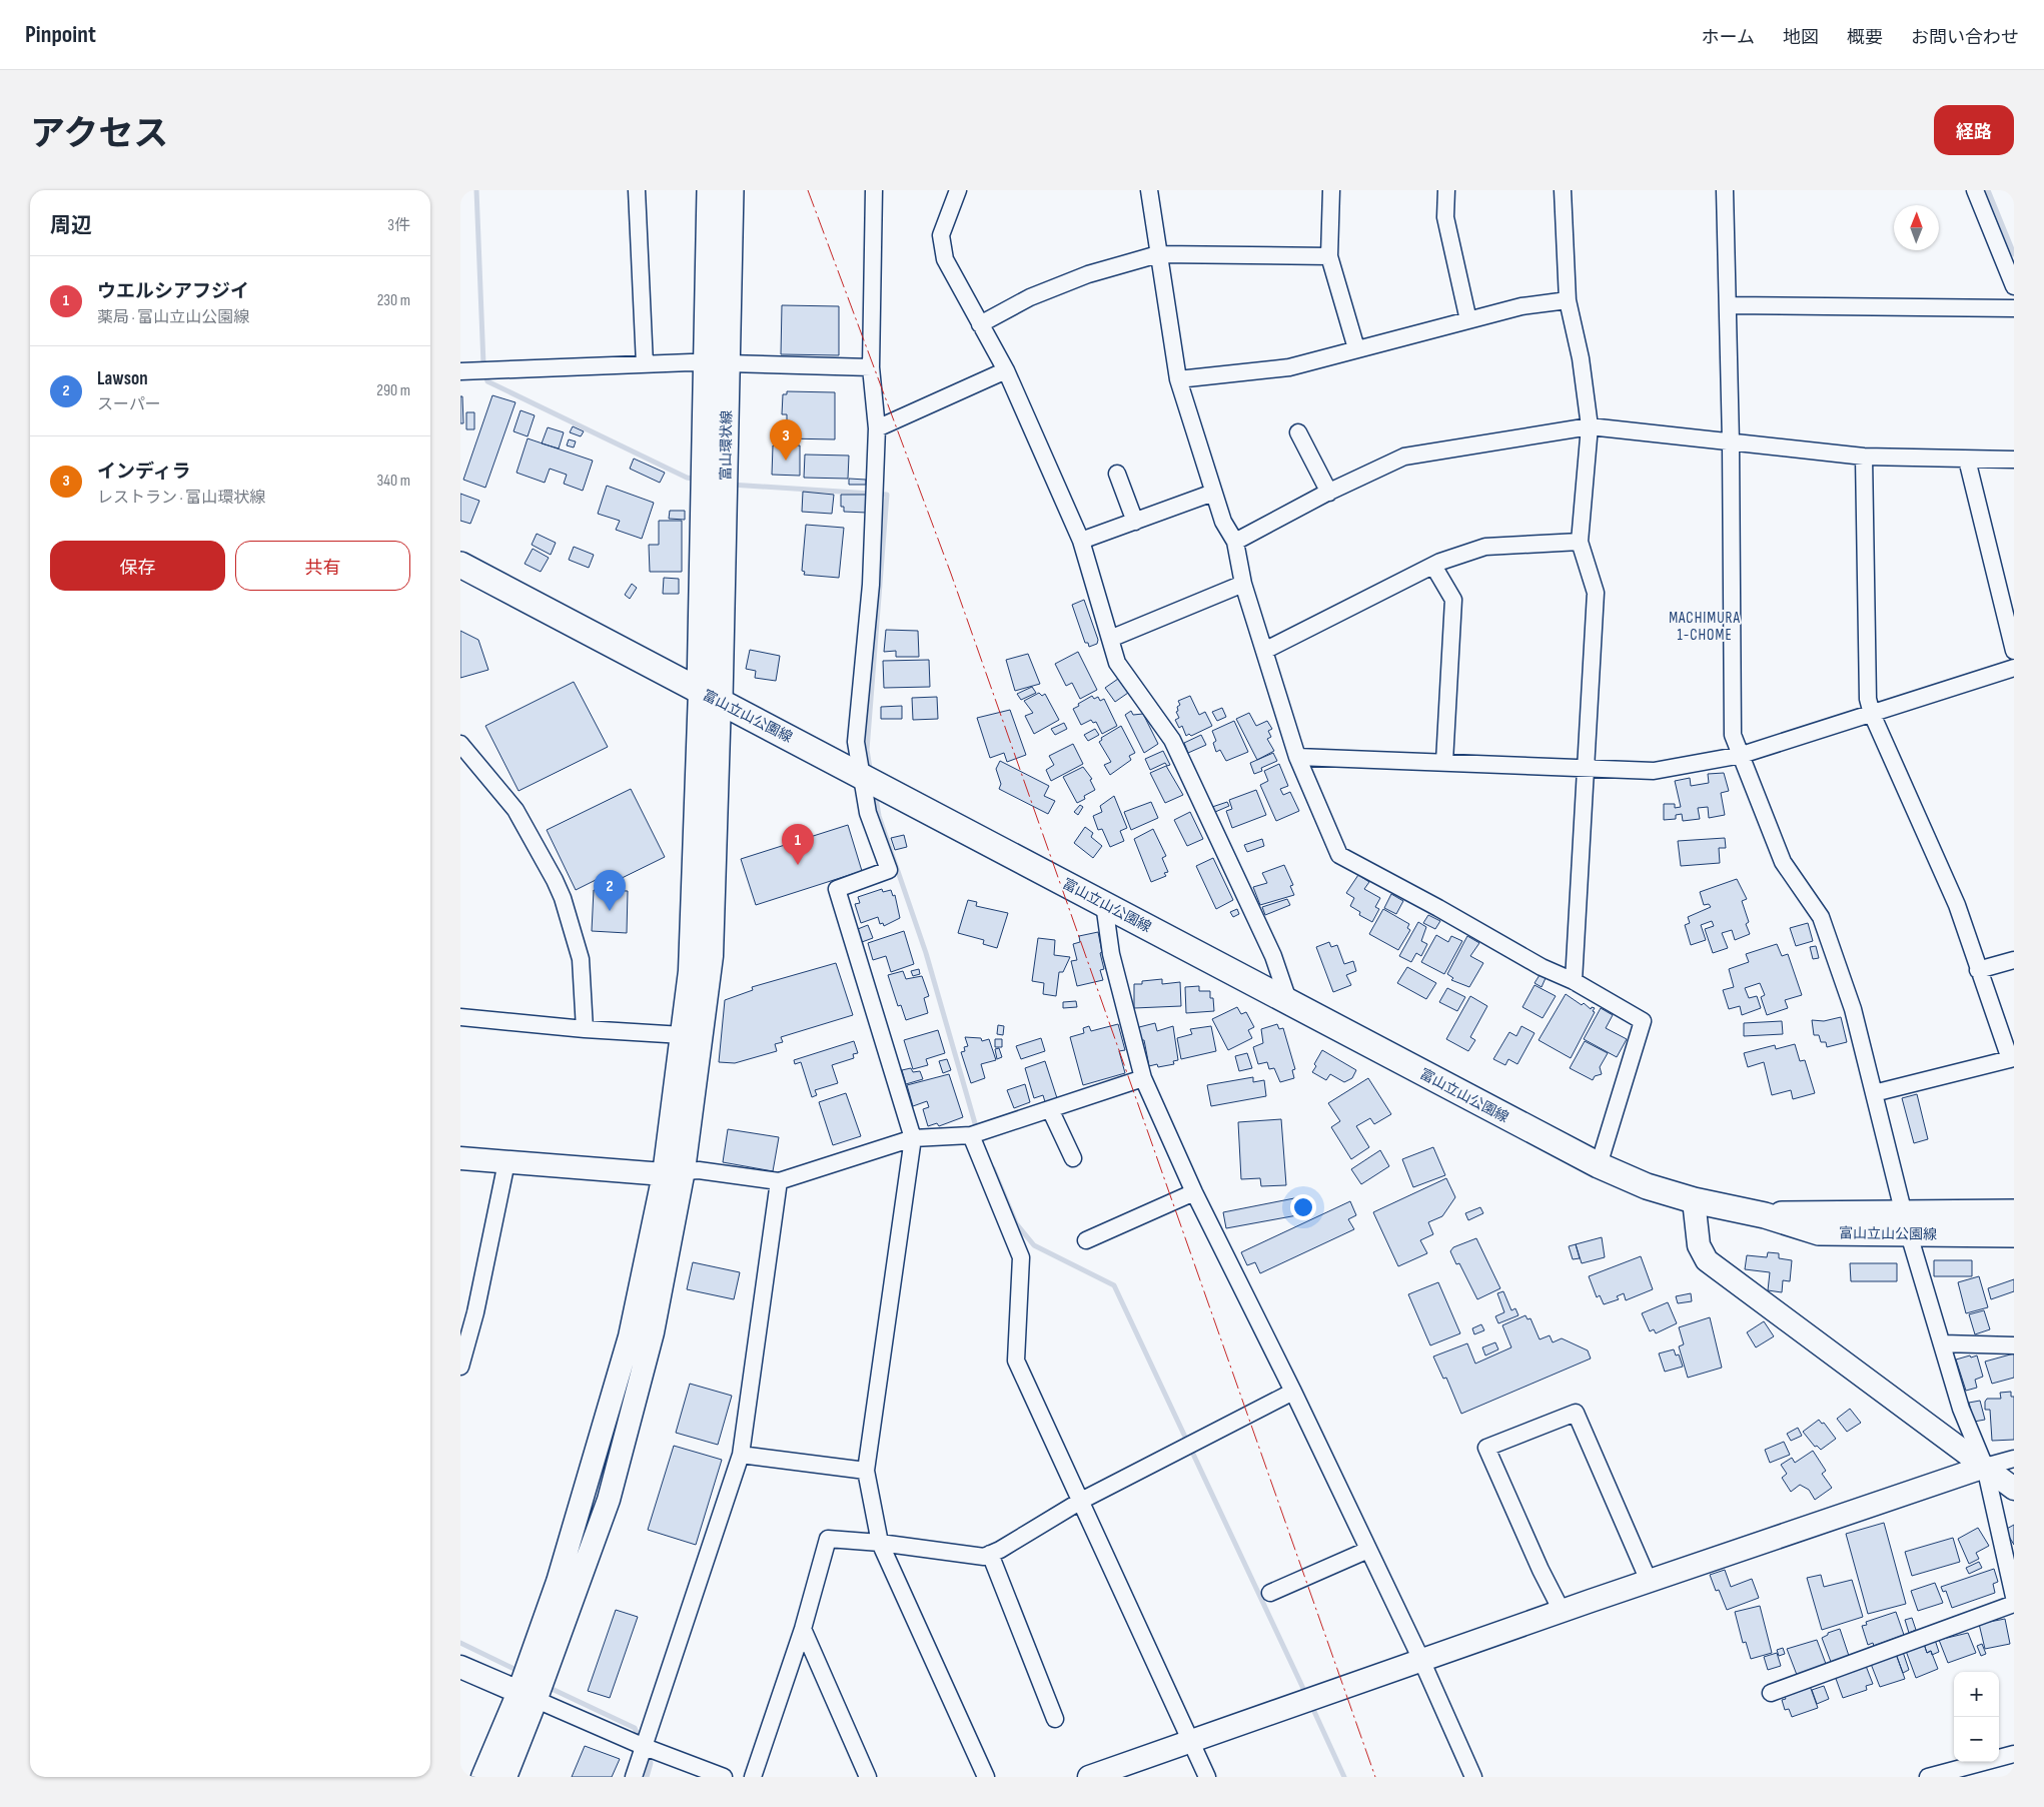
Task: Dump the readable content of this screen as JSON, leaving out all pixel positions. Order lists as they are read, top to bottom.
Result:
{
  "streets": {
    "main road": ["富山環状線", "富山立山公園線"]
  },
  "crossings": [
    ["富山環状線", "富山立山公園線"]
  ],
  "districts": ["MACHIMURA 1-CHOME"],
  "north": "top",
  "page": {
    "header": "Pinpoint",
    "nav": [
      "ホーム",
      "地図",
      "概要",
      "お問い合わせ"
    ],
    "title": "アクセス",
    "buttons": [
      "経路",
      ["保存", "共有"]
    ],
    "heading": ["周辺", "3件"],
    "list": [
      {
        "mark": "1",
        "name": "ウエルシアフジイ",
        "note": "薬局 · 富山立山公園線",
        "value": "230 m"
      },
      {
        "mark": "2",
        "name": "Lawson",
        "note": "スーパー",
        "value": "290 m"
      },
      {
        "mark": "3",
        "name": "インディラ",
        "note": "レストラン · 富山環状線",
        "value": "340 m"
      }
    ],
    "pins": ["3", "1", "2"],
    "map_buttons": ["+", "−"]
  }
}
